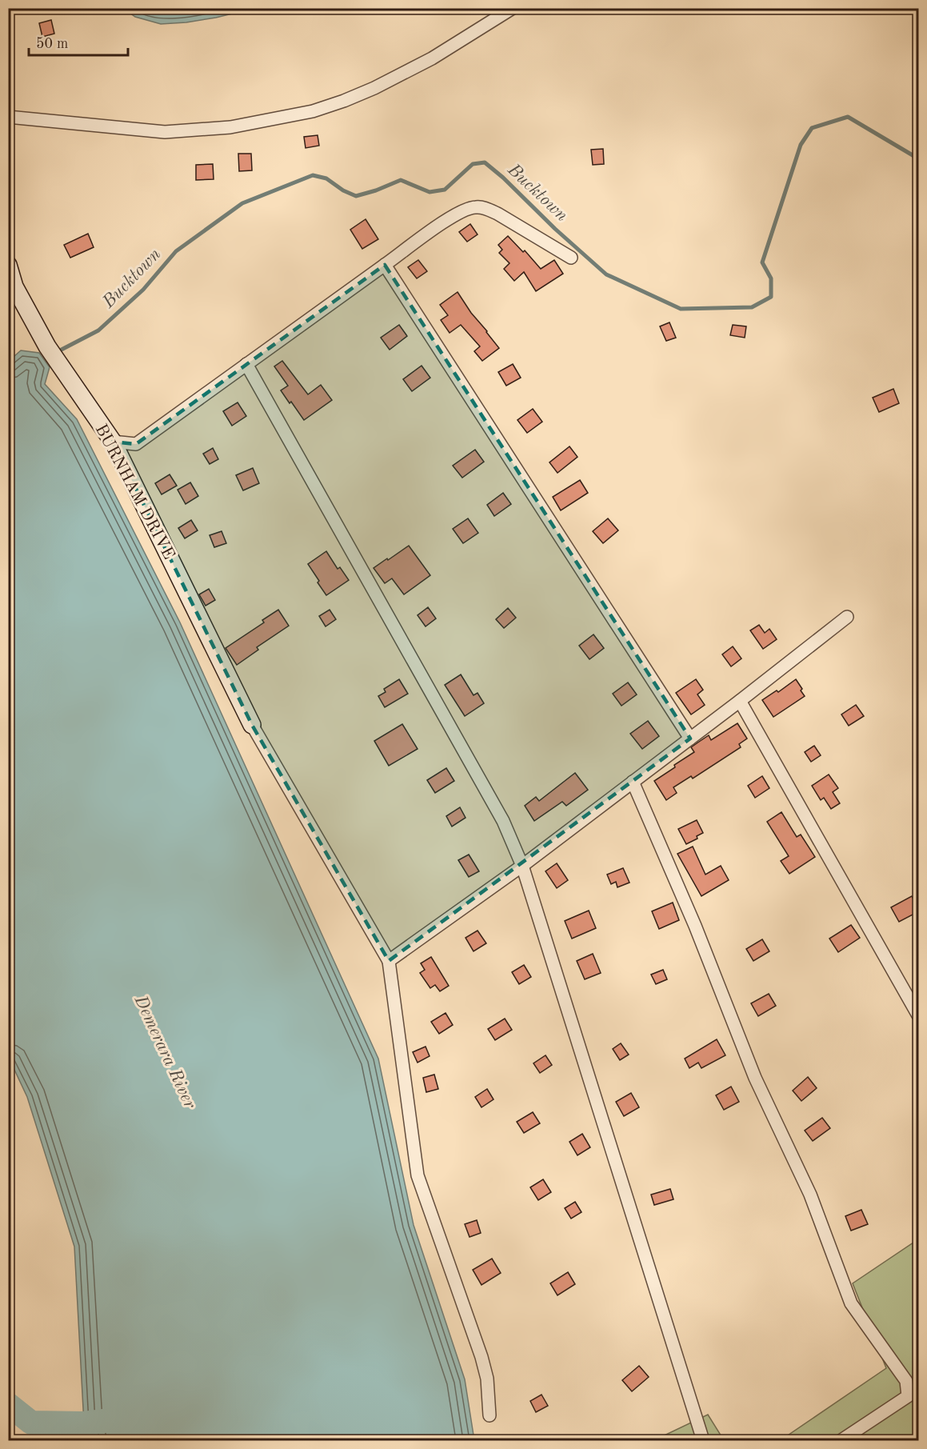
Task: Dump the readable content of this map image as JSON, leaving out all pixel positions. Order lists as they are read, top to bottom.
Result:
{
  "streets": {
    "street": ["BURNHAM DRIVE"]
  },
  "water": ["Bucktown", "Demerara River"],
  "scale_bar": "50 m"
}
